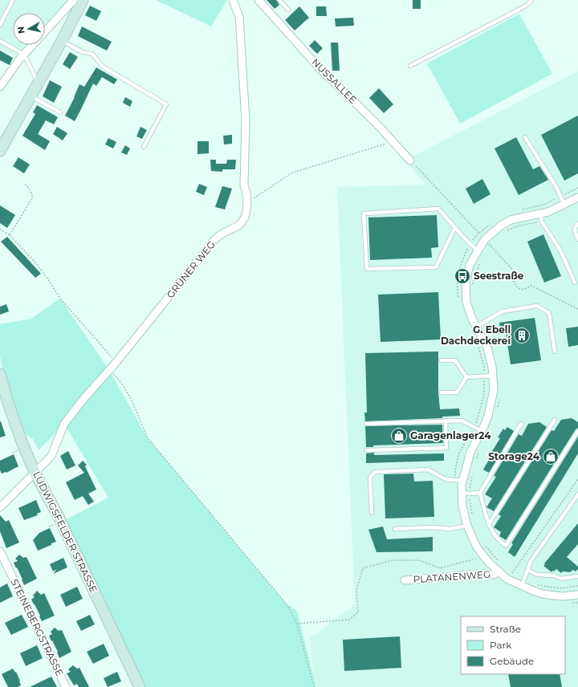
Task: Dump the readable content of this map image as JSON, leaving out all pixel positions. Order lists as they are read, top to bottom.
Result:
{
  "streets": {
    "street": [
      "NUSSALLEE",
      "GRÜNER WEG",
      "LUDWIGSFELDER STRASSE",
      "PLATANENWEG",
      "STEINEBERGSTRASSE"
    ]
  },
  "crossings": [
    ["GRÜNER WEG", "LUDWIGSFELDER STRASSE"]
  ],
  "places": {
    "bus stop": ["Seestraße"],
    "building": ["G. Ebell Dachdeckerei"],
    "shop": ["Garagenlager24", "Storage24"]
  },
  "legend": ["Straße", "Park", "Gebäude"],
  "north": "left"
}
